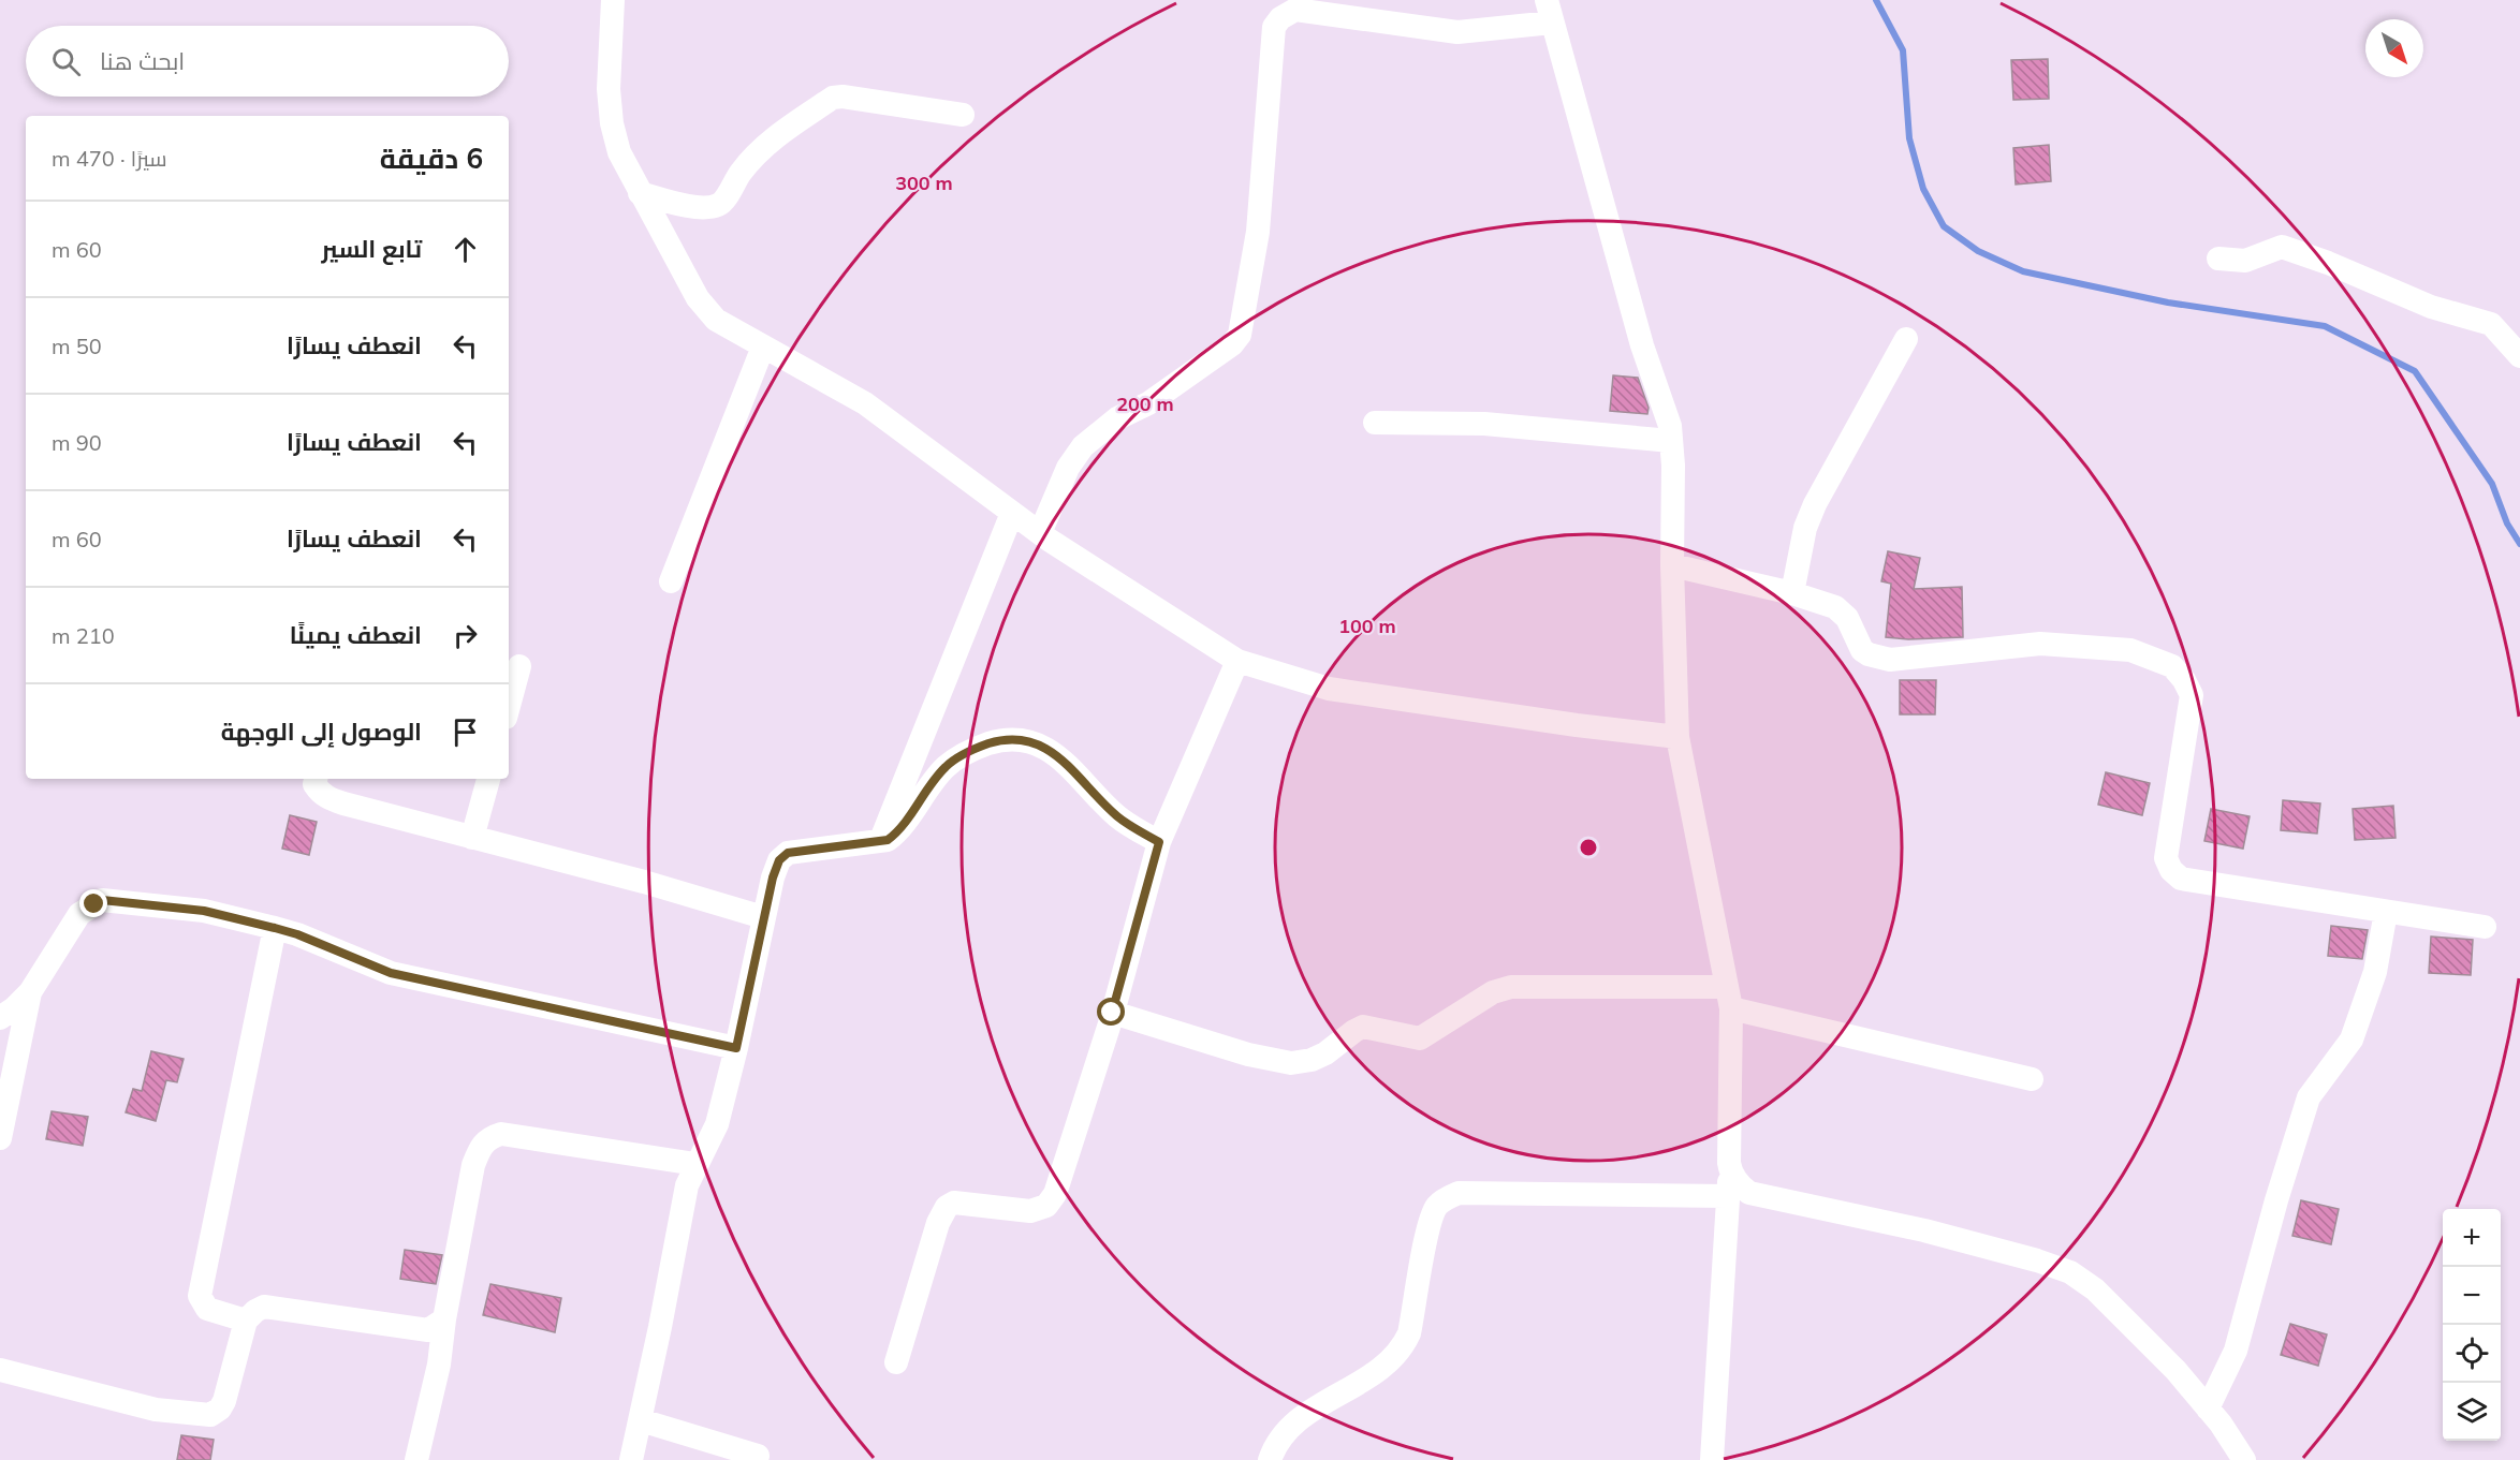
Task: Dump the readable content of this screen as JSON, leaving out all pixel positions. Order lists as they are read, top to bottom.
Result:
{
  "north": "bottom right",
  "page": {
    "search": "ابحث هنا",
    "heading": ["6 دقيقة", "سيرًا · 470 m"],
    "list": [
      ["تابع السير", "60 m"],
      ["انعطف يسارًا", "50 m"],
      ["انعطف يسارًا", "90 m"],
      ["انعطف يسارًا", "60 m"],
      ["انعطف يمينًا", "210 m"],
      "الوصول إلى الوجهة"
    ],
    "map_buttons": ["+", "−"]
  },
  "rings": ["300 m", "200 m", "100 m"]
}
